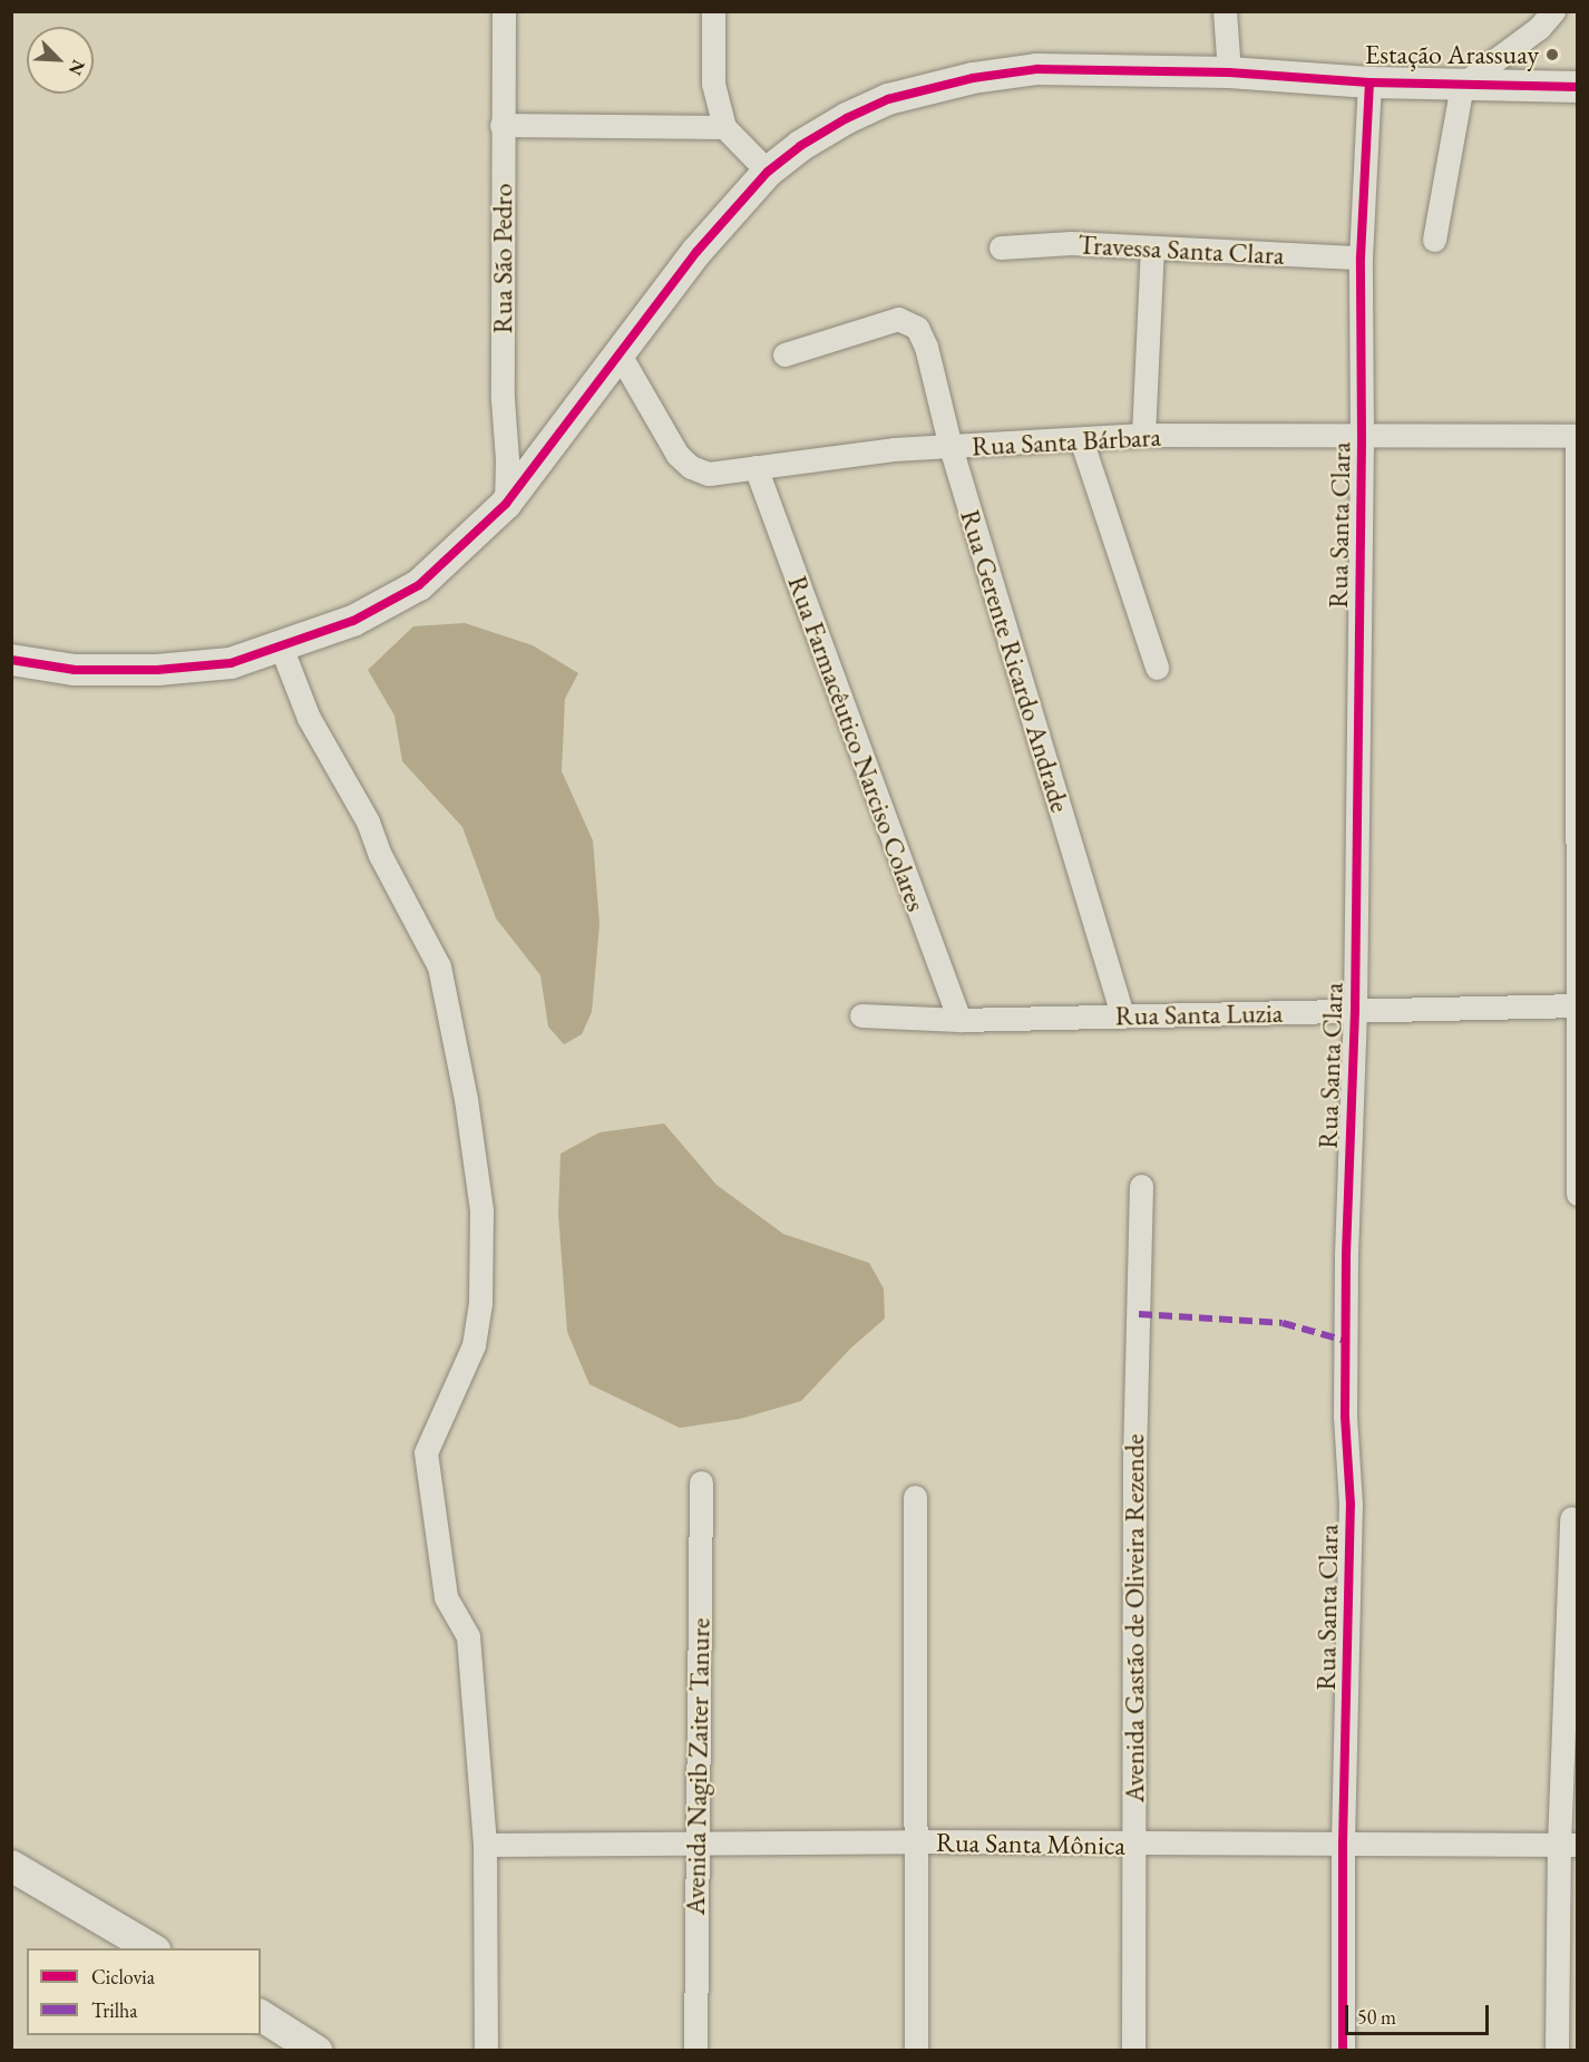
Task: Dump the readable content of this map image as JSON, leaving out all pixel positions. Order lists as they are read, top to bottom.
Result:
{
  "streets": {
    "street": [
      "Travessa Santa Clara",
      "Rua São Pedro",
      "Rua Santa Bárbara",
      "Rua Santa Clara",
      "Rua Gerente Ricardo Andrade",
      "Rua Farmacêutico Narciso Colares",
      "Rua Santa Luzia",
      "Avenida Gastão de Oliveira Rezende",
      "Avenida Nagib Zaiter Tanure",
      "Rua Santa Mônica"
    ]
  },
  "crossings": [
    ["Travessa Santa Clara", "Rua Santa Clara"],
    ["Rua Santa Bárbara", "Rua Santa Clara"],
    ["Rua Santa Bárbara", "Rua Gerente Ricardo Andrade"],
    ["Rua Santa Bárbara", "Rua Farmacêutico Narciso Colares"],
    ["Rua Santa Clara", "Rua Santa Luzia"],
    ["Rua Santa Clara", "Rua Santa Mônica"],
    ["Rua Gerente Ricardo Andrade", "Rua Santa Luzia"],
    ["Rua Farmacêutico Narciso Colares", "Rua Santa Luzia"],
    ["Avenida Gastão de Oliveira Rezende", "Rua Santa Mônica"],
    ["Avenida Nagib Zaiter Tanure", "Rua Santa Mônica"]
  ],
  "places": ["Estação Arassuay"],
  "legend": ["Ciclovia", "Trilha"],
  "scale_bar": "50 m",
  "north": "bottom right"
}
